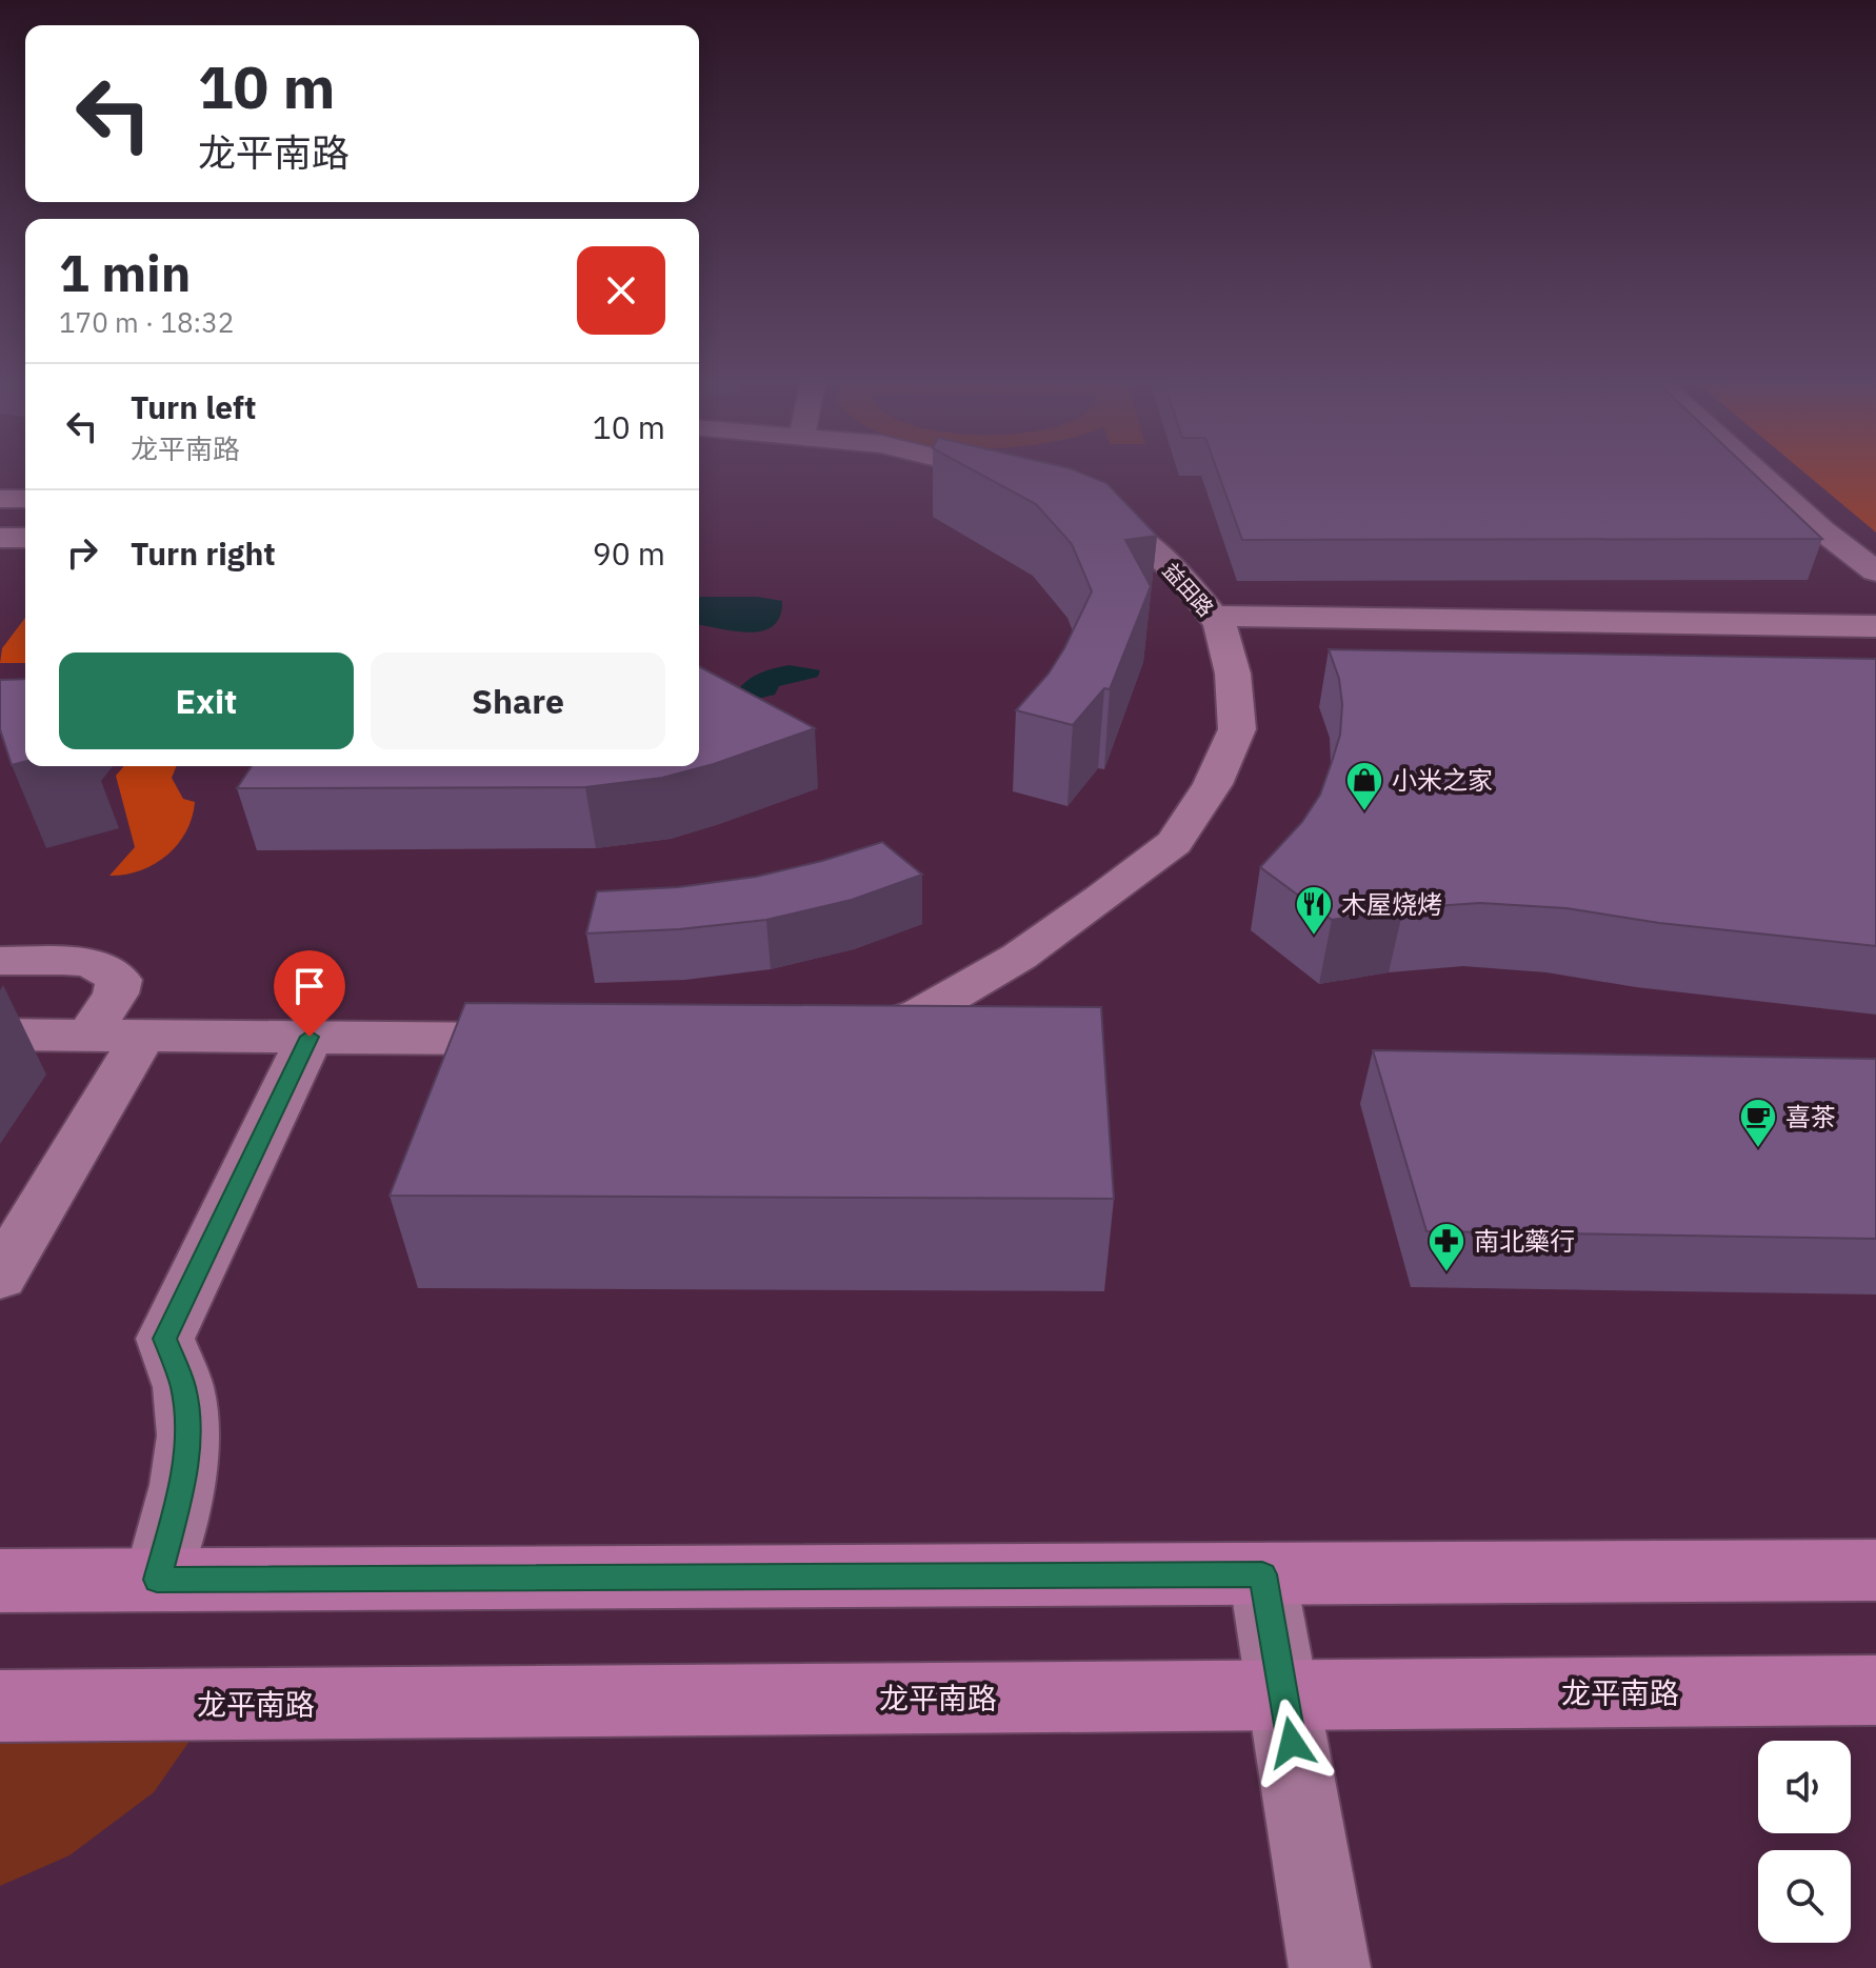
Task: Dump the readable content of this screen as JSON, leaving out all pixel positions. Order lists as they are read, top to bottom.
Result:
{
  "streets": {
    "main road": ["龙平南路"],
    "street": ["益田路"]
  },
  "places": {
    "shop": ["小米之家"],
    "restaurant": ["木屋烧烤"],
    "cafe": ["喜茶"],
    "pharmacy": ["南北藥行"]
  },
  "page": {
    "turn": ["10 m", "龙平南路"],
    "heading": ["1 min", "170 m · 18:32"],
    "list": [
      {
        "name": "Turn left",
        "note": "龙平南路",
        "value": "10 m"
      },
      {
        "name": "Turn right",
        "value": "90 m"
      }
    ],
    "buttons": ["Exit", "Share"]
  }
}
